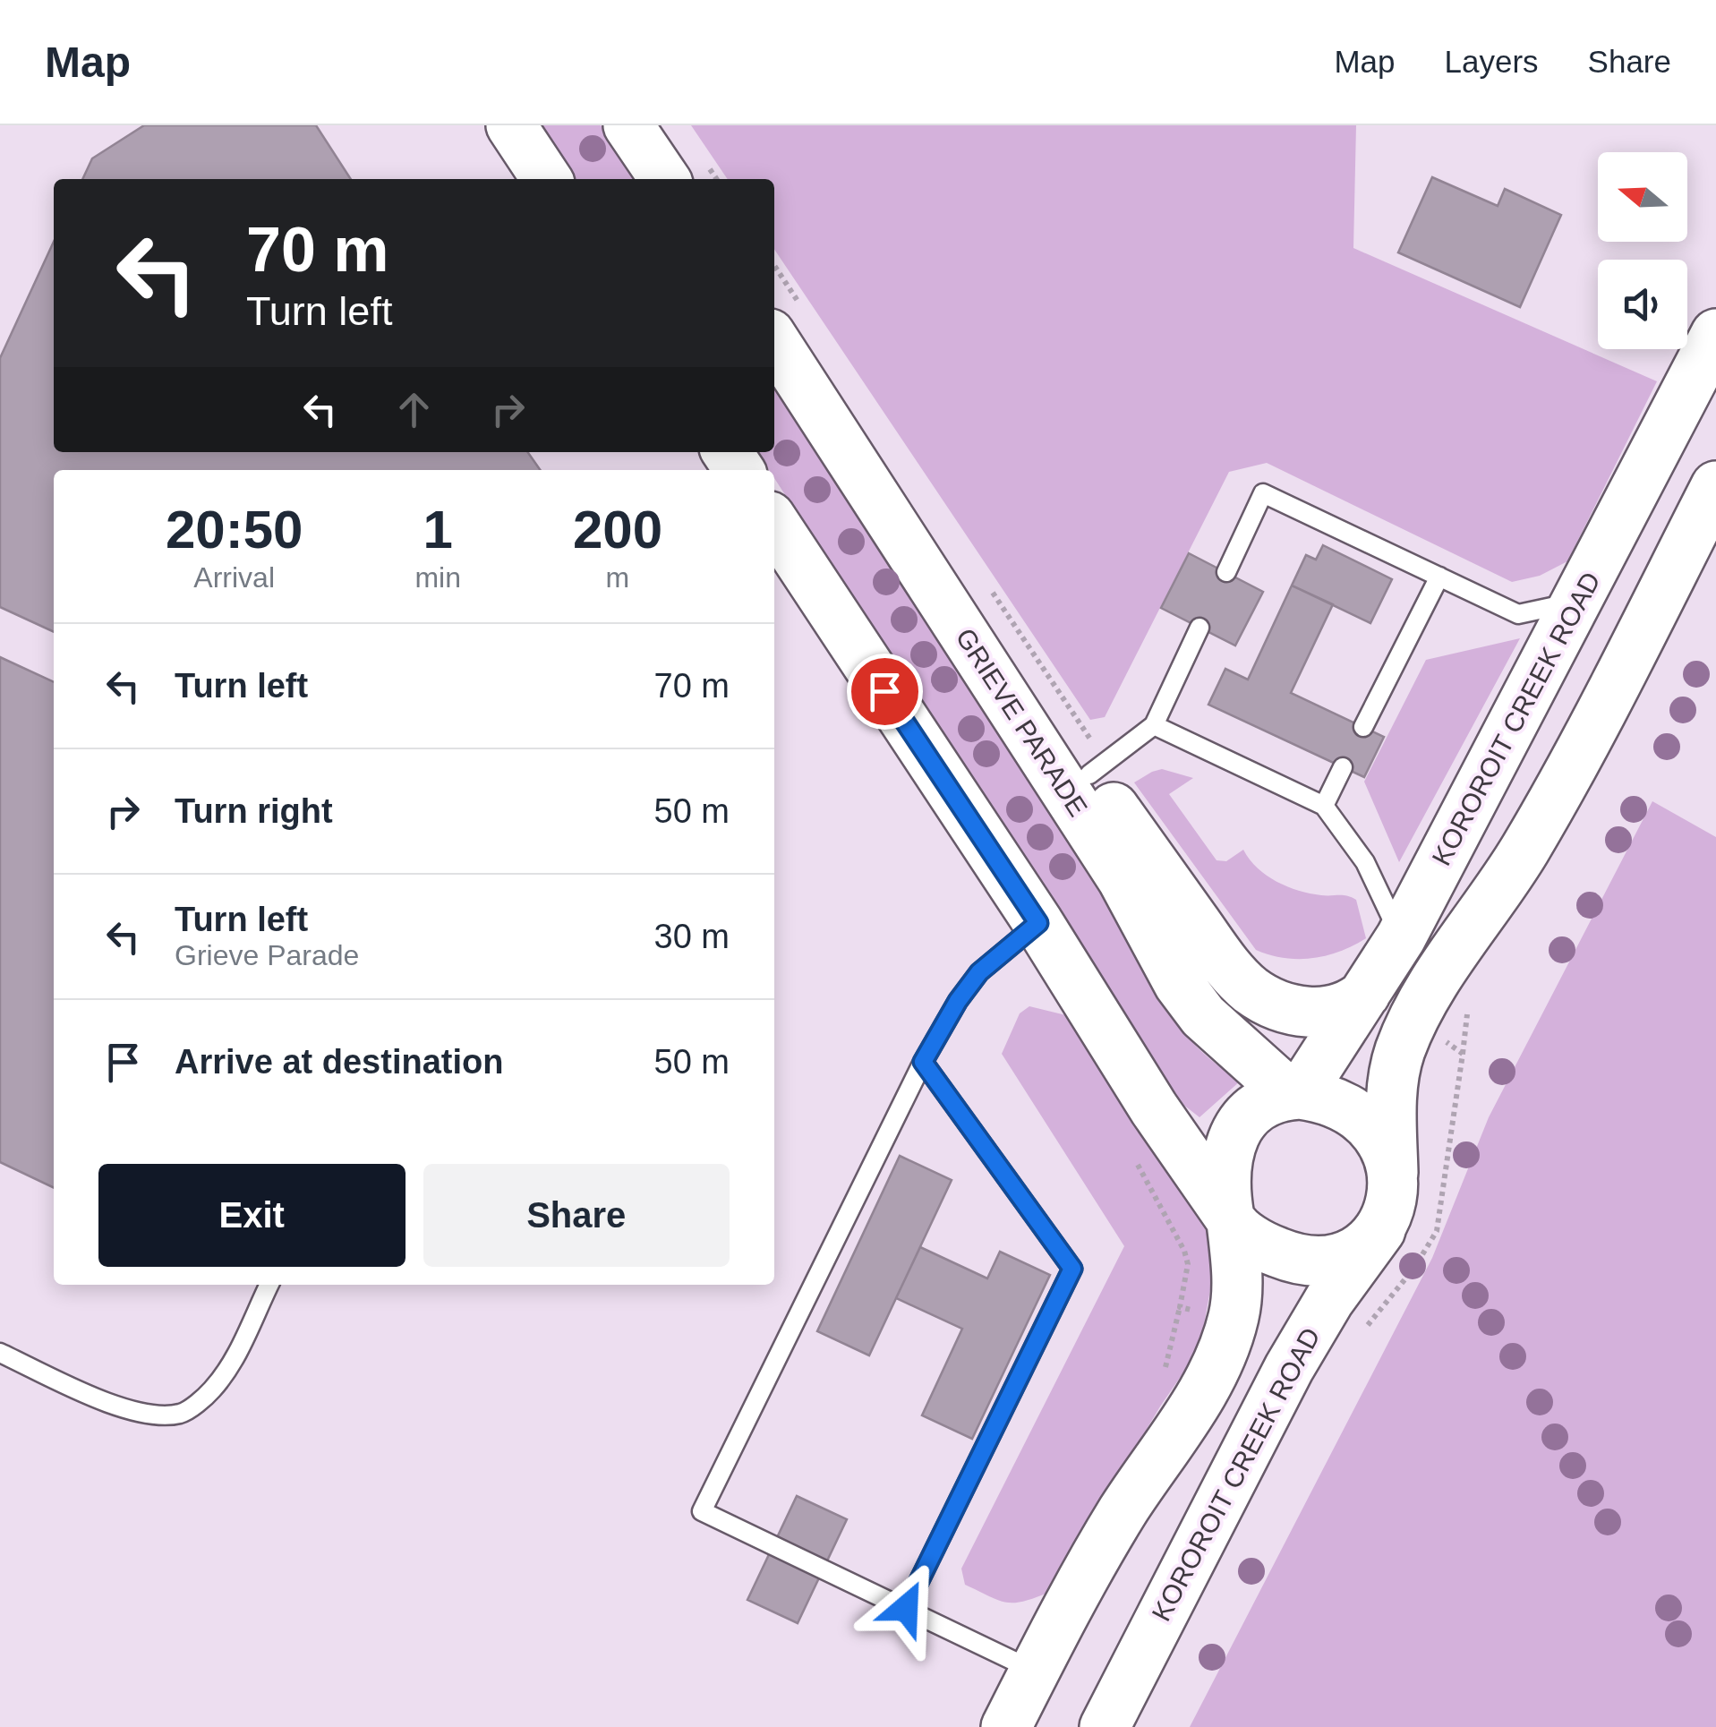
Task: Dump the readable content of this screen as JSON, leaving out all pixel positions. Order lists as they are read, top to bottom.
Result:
{
  "streets": {
    "main road": ["KOROROIT CREEK ROAD", "GRIEVE PARADE"]
  },
  "crossings": [
    ["KOROROIT CREEK ROAD", "GRIEVE PARADE"]
  ],
  "north": "left",
  "page": {
    "header": "Map",
    "nav": ["Map", "Layers", "Share"],
    "turn": ["70 m", "Turn left"],
    "eta": [
      "20:50",
      "Arrival",
      "1",
      "min",
      "200",
      "m"
    ],
    "list": [
      {
        "name": "Turn left",
        "value": "70 m"
      },
      {
        "name": "Turn right",
        "value": "50 m"
      },
      {
        "name": "Turn left",
        "note": "Grieve Parade",
        "value": "30 m"
      },
      {
        "name": "Arrive at destination",
        "value": "50 m"
      }
    ],
    "buttons": ["Exit", "Share"]
  }
}
